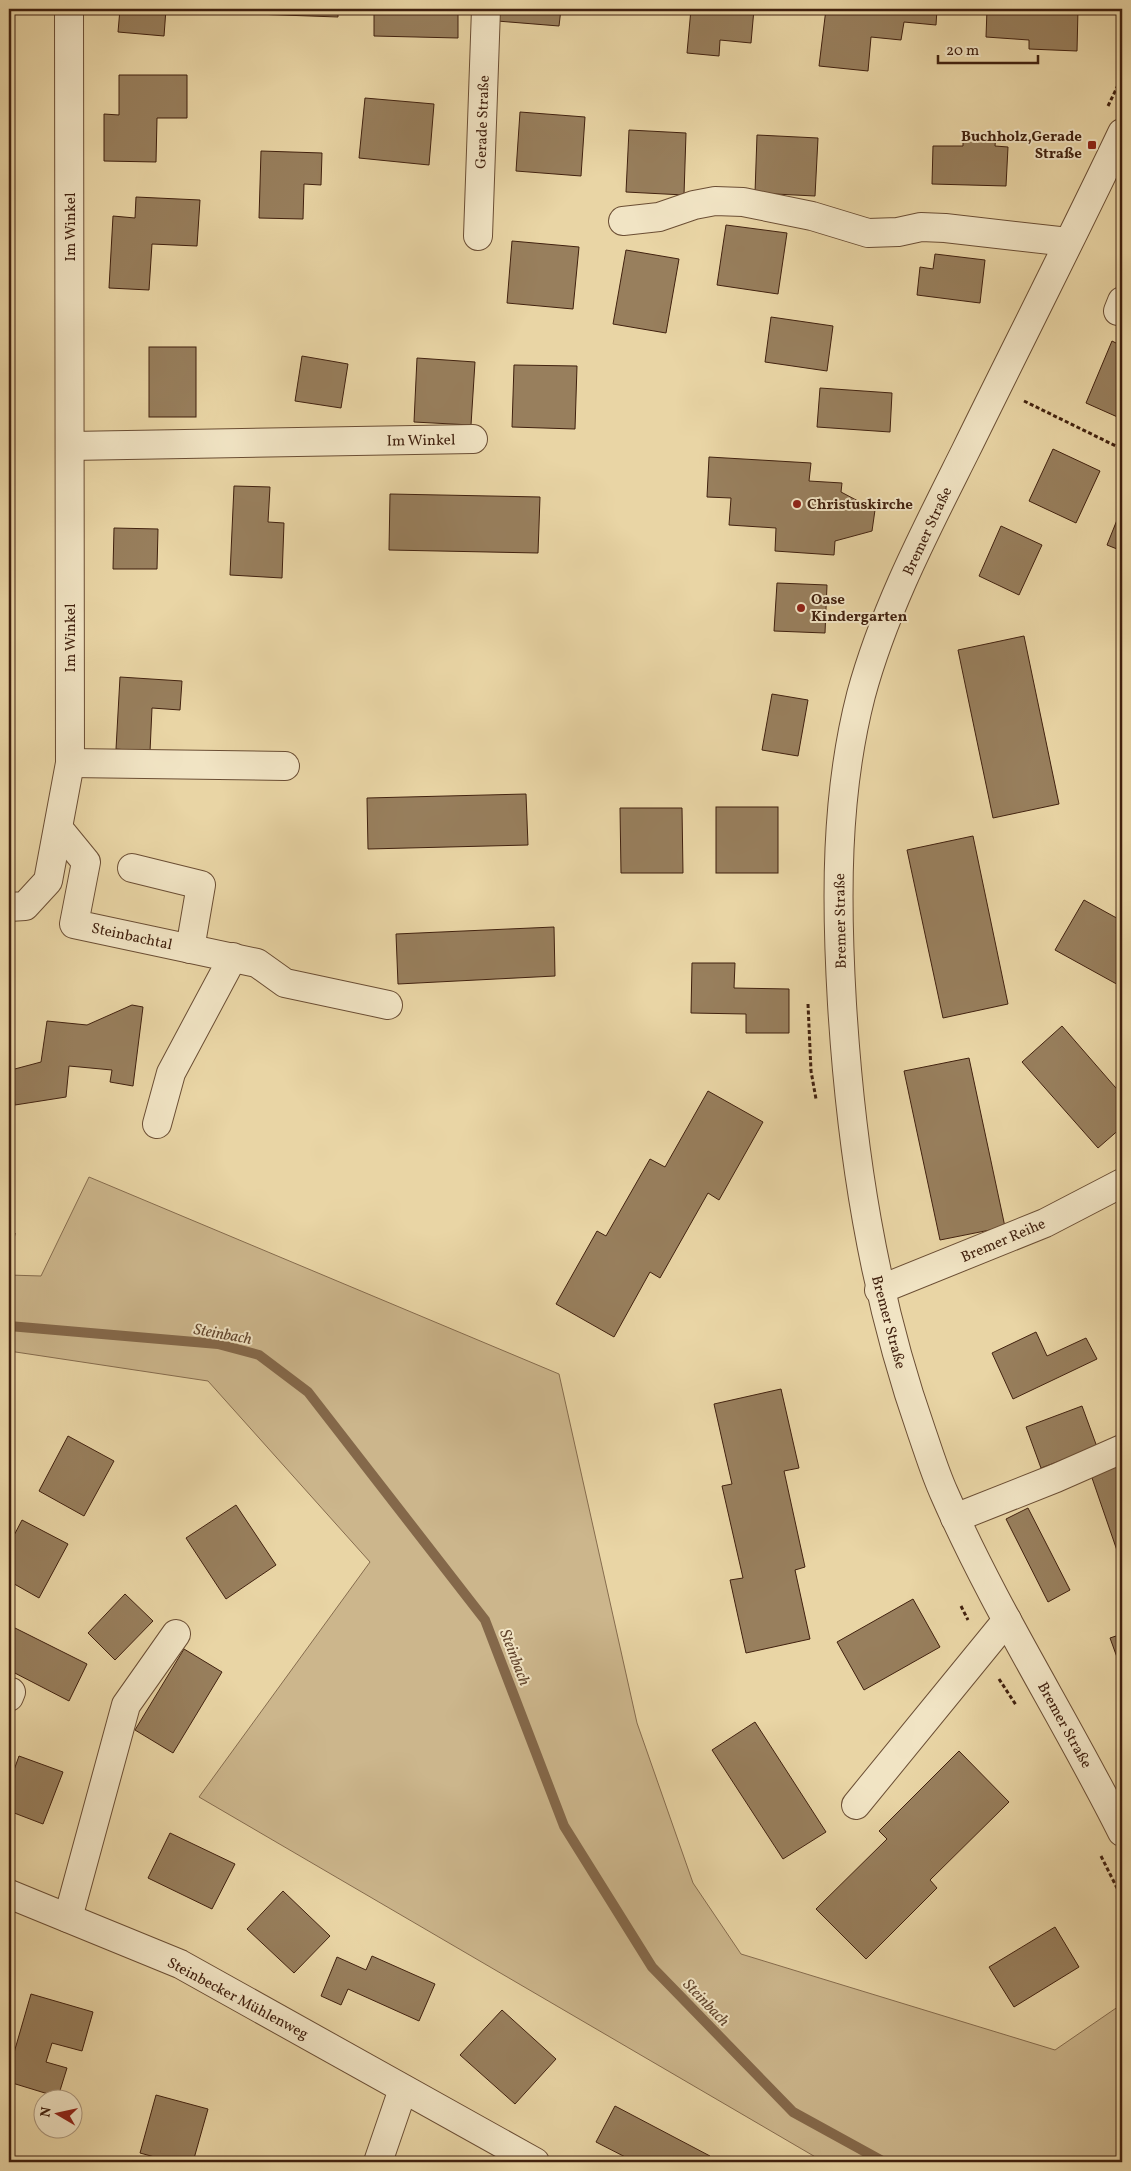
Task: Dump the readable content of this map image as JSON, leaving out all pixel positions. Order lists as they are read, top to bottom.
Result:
{
  "streets": {
    "street": [
      "Gerade Straße",
      "Im Winkel",
      "Bremer Straße",
      "Steinbachtal",
      "Bremer Reihe",
      "Steinbecker Mühlenweg"
    ]
  },
  "crossings": [
    ["Im Winkel", "Steinbachtal"],
    ["Bremer Straße", "Bremer Reihe"]
  ],
  "water": ["Steinbach"],
  "places": {
    "transit": ["Buchholz,Gerade Straße"],
    "other": ["Christuskirche", "Oase Kindergarten"]
  },
  "scale_bar": "20 m",
  "north": "left"
}
